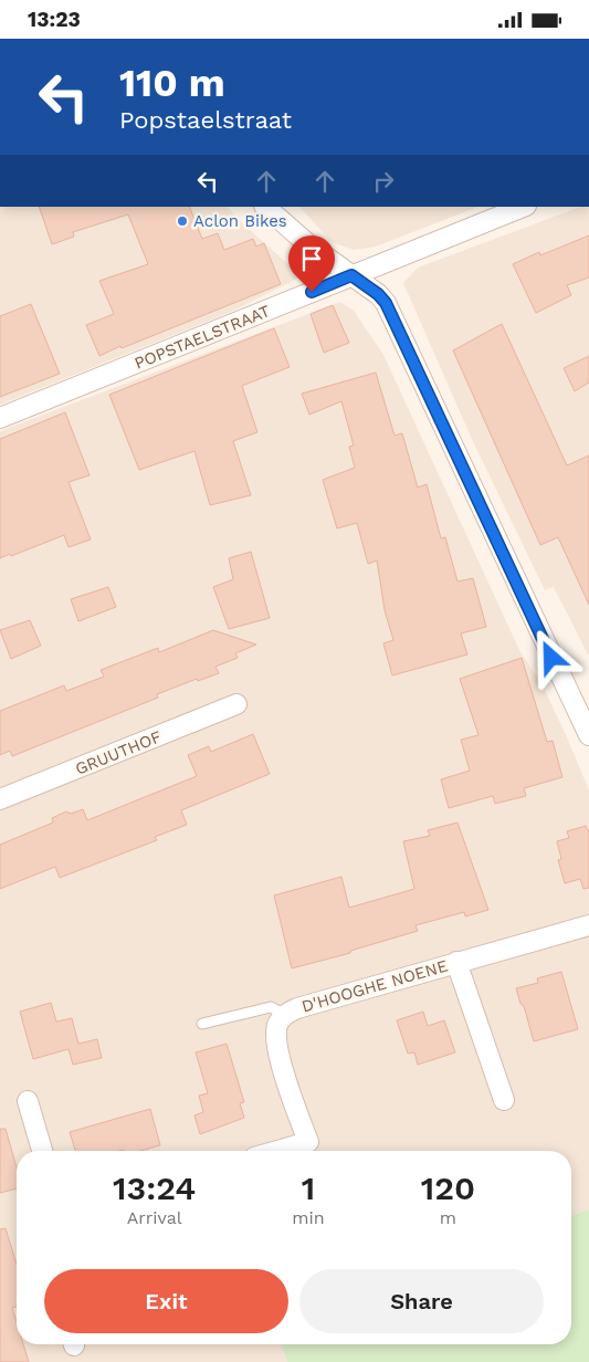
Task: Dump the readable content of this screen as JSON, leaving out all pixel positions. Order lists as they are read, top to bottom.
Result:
{
  "streets": {
    "street": ["POPSTAELSTRAAT", "GRUUTHOF", "D'HOOGHE NOENE"]
  },
  "places": ["Aclon Bikes"],
  "page": {
    "status": "13:23",
    "turn": ["110 m", "Popstaelstraat"],
    "eta": [
      "13:24",
      "Arrival",
      "1",
      "min",
      "120",
      "m"
    ],
    "buttons": ["Exit", "Share"]
  }
}
